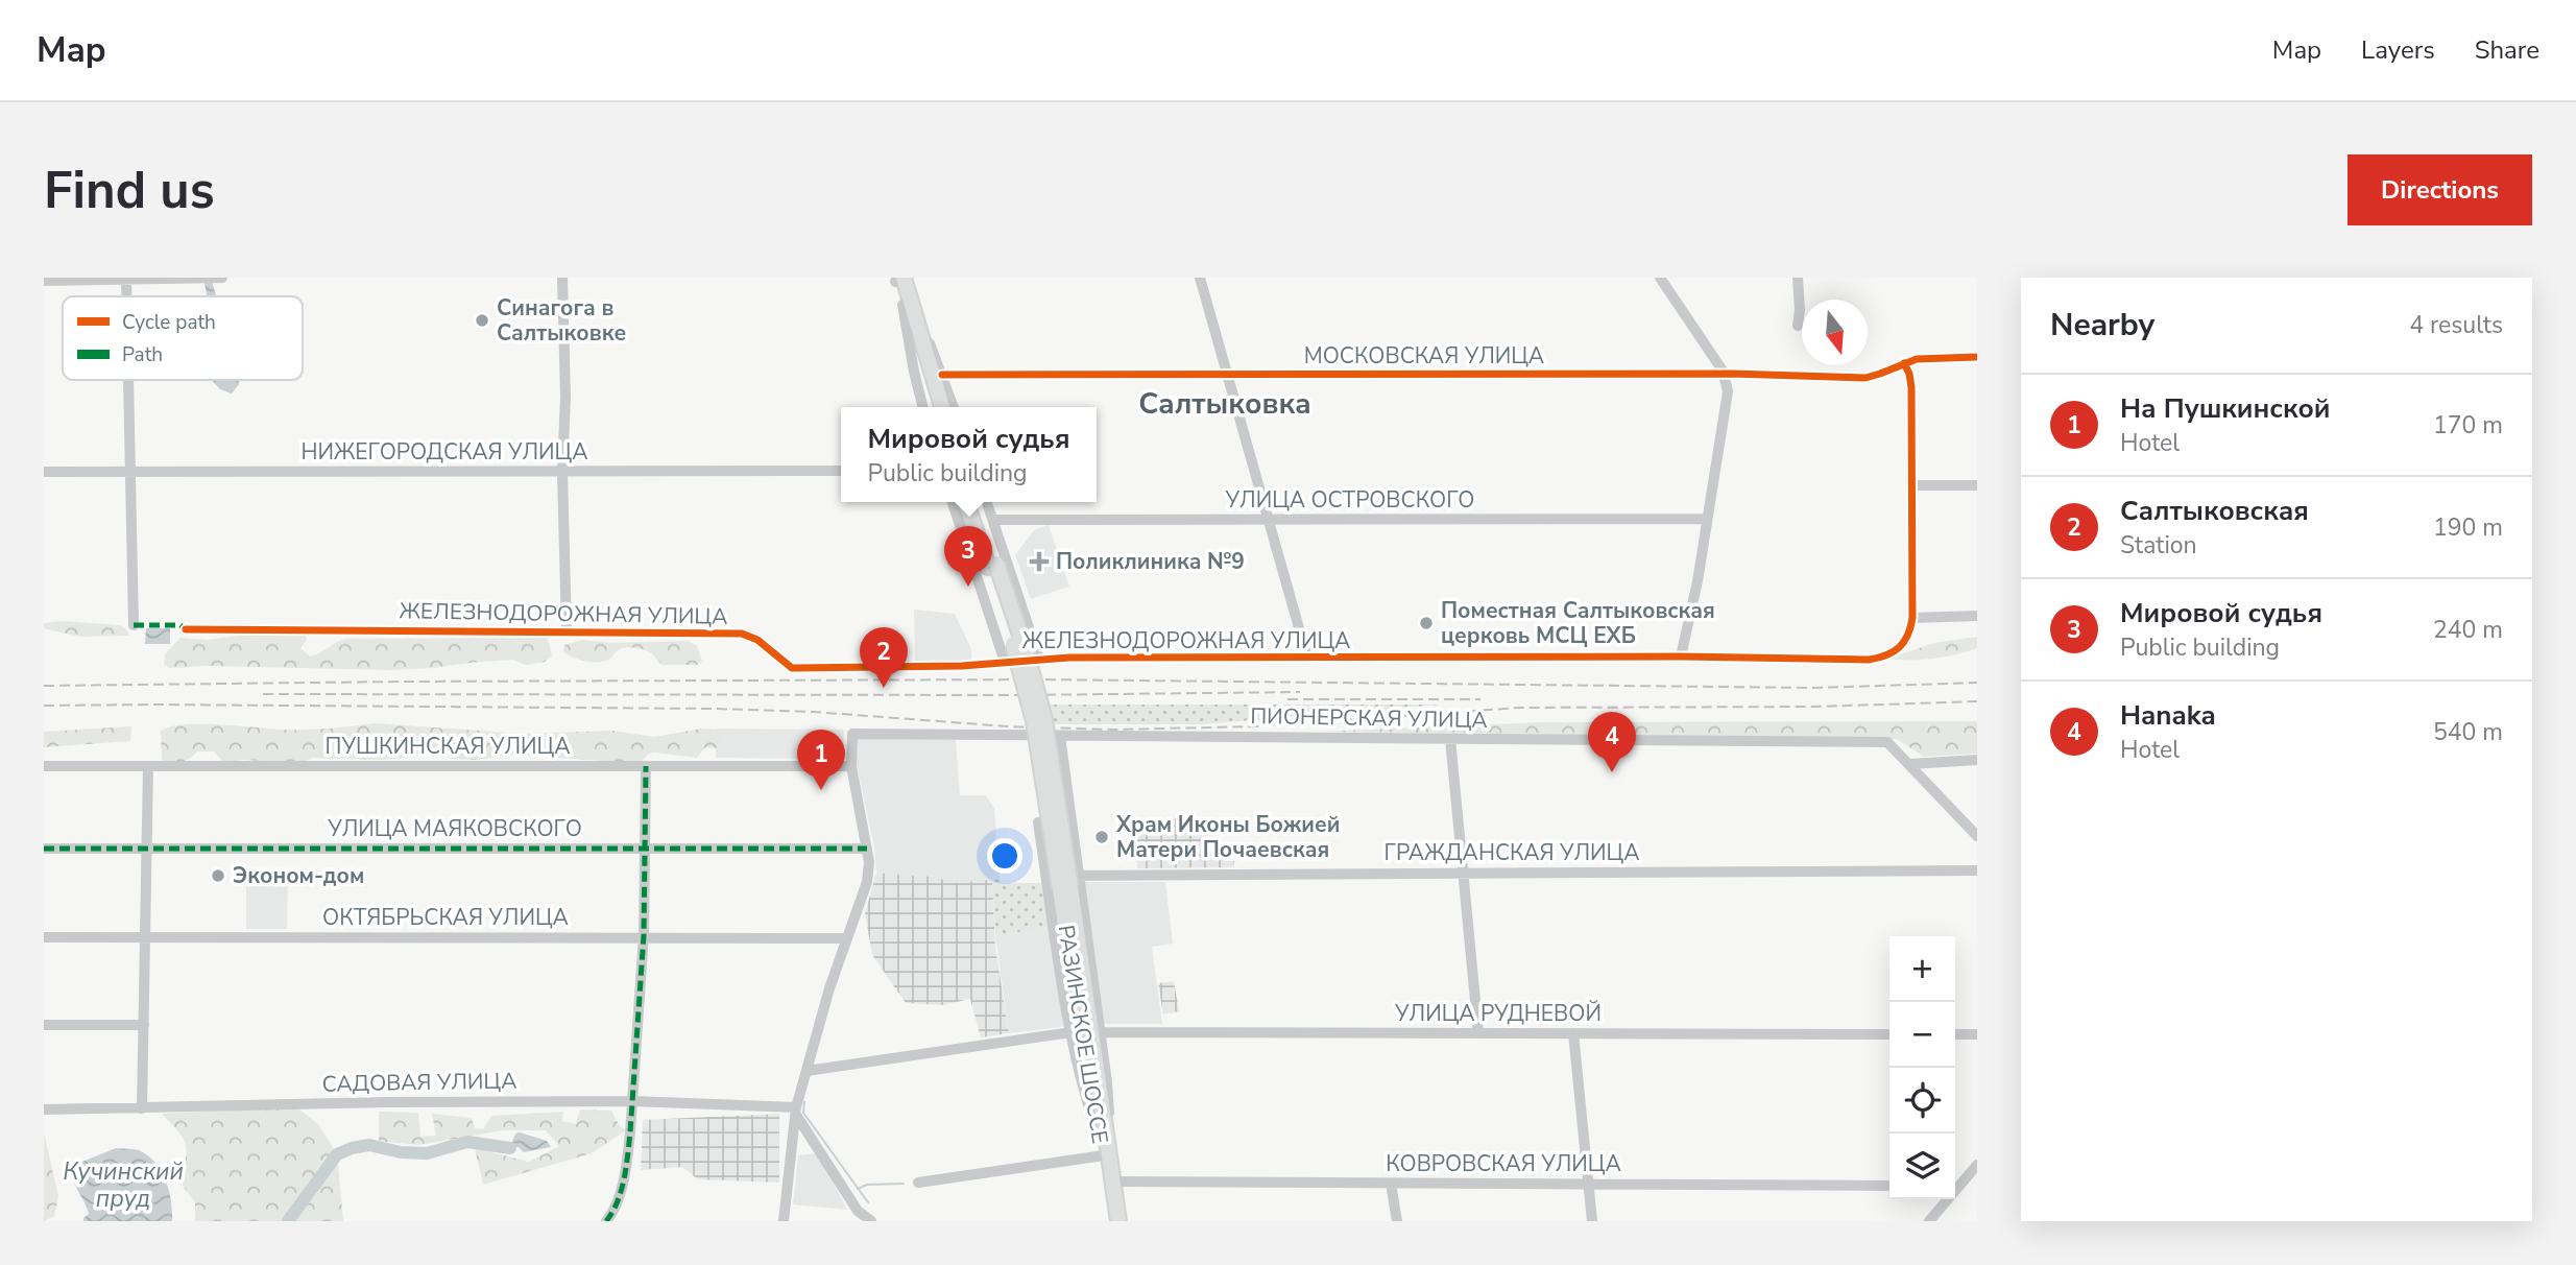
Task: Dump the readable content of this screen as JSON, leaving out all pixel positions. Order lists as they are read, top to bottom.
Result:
{
  "streets": {
    "main road": ["РАЗИНСКОЕ ШОССЕ"],
    "street": [
      "МОСКОВСКАЯ УЛИЦА",
      "НИЖЕГОРОДСКАЯ УЛИЦА",
      "УЛИЦА ОСТРОВСКОГО",
      "ЖЕЛЕЗНОДОРОЖНАЯ УЛИЦА",
      "ПИОНЕРСКАЯ УЛИЦА",
      "ПУШКИНСКАЯ УЛИЦА",
      "УЛИЦА МАЯКОВСКОГО",
      "ГРАЖДАНСКАЯ УЛИЦА",
      "ОКТЯБРЬСКАЯ УЛИЦА",
      "УЛИЦА РУДНЕВОЙ",
      "САДОВАЯ УЛИЦА",
      "КОВРОВСКАЯ УЛИЦА"
    ]
  },
  "crossings": [
    ["ПИОНЕРСКАЯ УЛИЦА", "ПУШКИНСКАЯ УЛИЦА"],
    ["ГРАЖДАНСКАЯ УЛИЦА", "РАЗИНСКОЕ ШОССЕ"],
    ["РАЗИНСКОЕ ШОССЕ", "КОВРОВСКАЯ УЛИЦА"]
  ],
  "districts": ["Салтыковка"],
  "water": ["Кучинский пруд"],
  "places": {
    "other": [
      "Синагога в Салтыковке",
      "Поместная Салтыковская церковь МСЦ ЕХБ",
      "Храм Иконы Божией Матери Почаевская",
      "Эконом-дом"
    ],
    "health": ["Поликлиника №9"]
  },
  "legend": ["Cycle path", "Path"],
  "north": "bottom",
  "page": {
    "header": "Map",
    "nav": ["Map", "Layers", "Share"],
    "buttons": "Directions",
    "title": "Find us",
    "heading": ["Nearby", "4 results"],
    "list": [
      {
        "mark": "1",
        "name": "На Пушкинской",
        "note": "Hotel",
        "value": "170 m"
      },
      {
        "mark": "2",
        "name": "Салтыковская",
        "note": "Station",
        "value": "190 m"
      },
      {
        "mark": "3",
        "name": "Мировой судья",
        "note": "Public building",
        "value": "240 m"
      },
      {
        "mark": "4",
        "name": "Hanaka",
        "note": "Hotel",
        "value": "540 m"
      }
    ],
    "popup": ["Мировой судья", "Public building"],
    "pins": [
      "3",
      "2",
      "4",
      "1"
    ],
    "map_buttons": ["+", "−"]
  }
}
